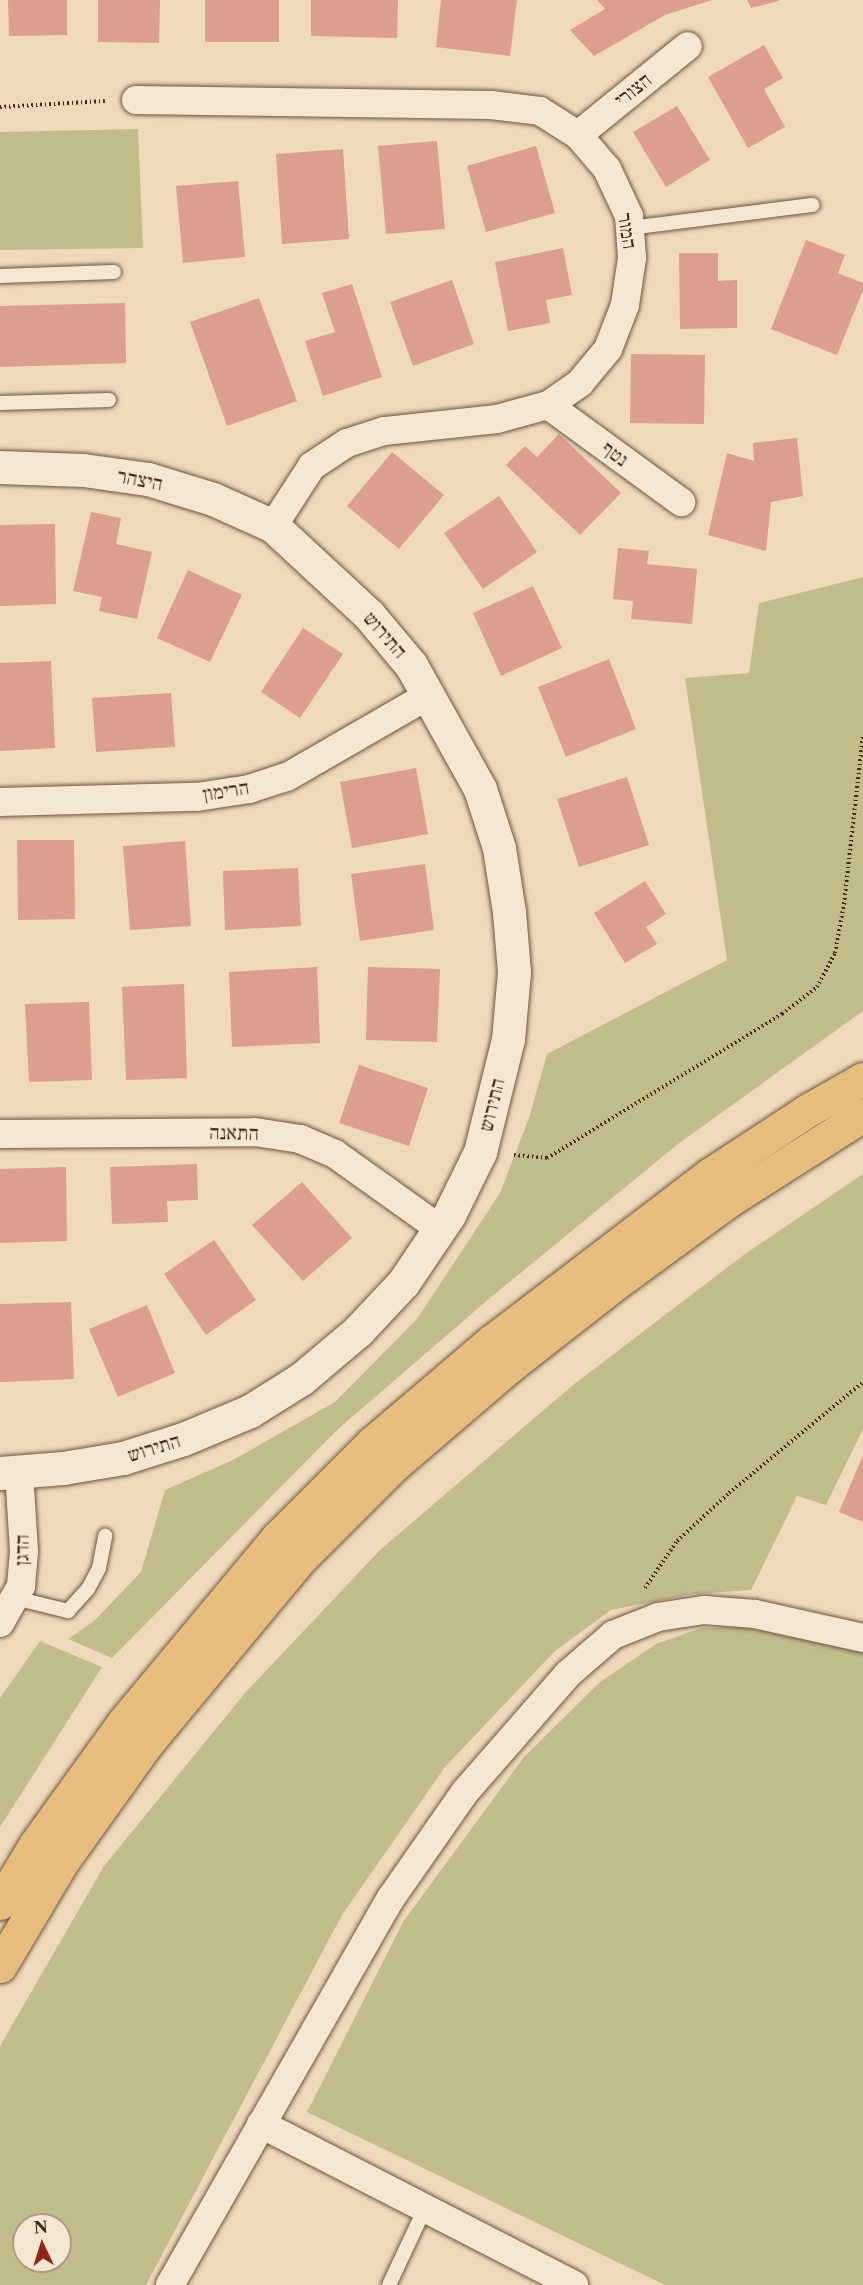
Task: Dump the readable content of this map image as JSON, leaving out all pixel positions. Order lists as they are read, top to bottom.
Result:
{
  "streets": {
    "street": [
      "הצורי",
      "המור",
      "נטף",
      "היצהר",
      "התירוש",
      "הרימון",
      "התאנה",
      "הדגן"
    ]
  },
  "crossings": [
    ["הצורי", "המור"],
    ["המור", "נטף"],
    ["המור", "היצהר"],
    ["המור", "התירוש"],
    ["היצהר", "התירוש"],
    ["התירוש", "הרימון"],
    ["התירוש", "התאנה"],
    ["התירוש", "הדגן"]
  ],
  "north": "top"
}
